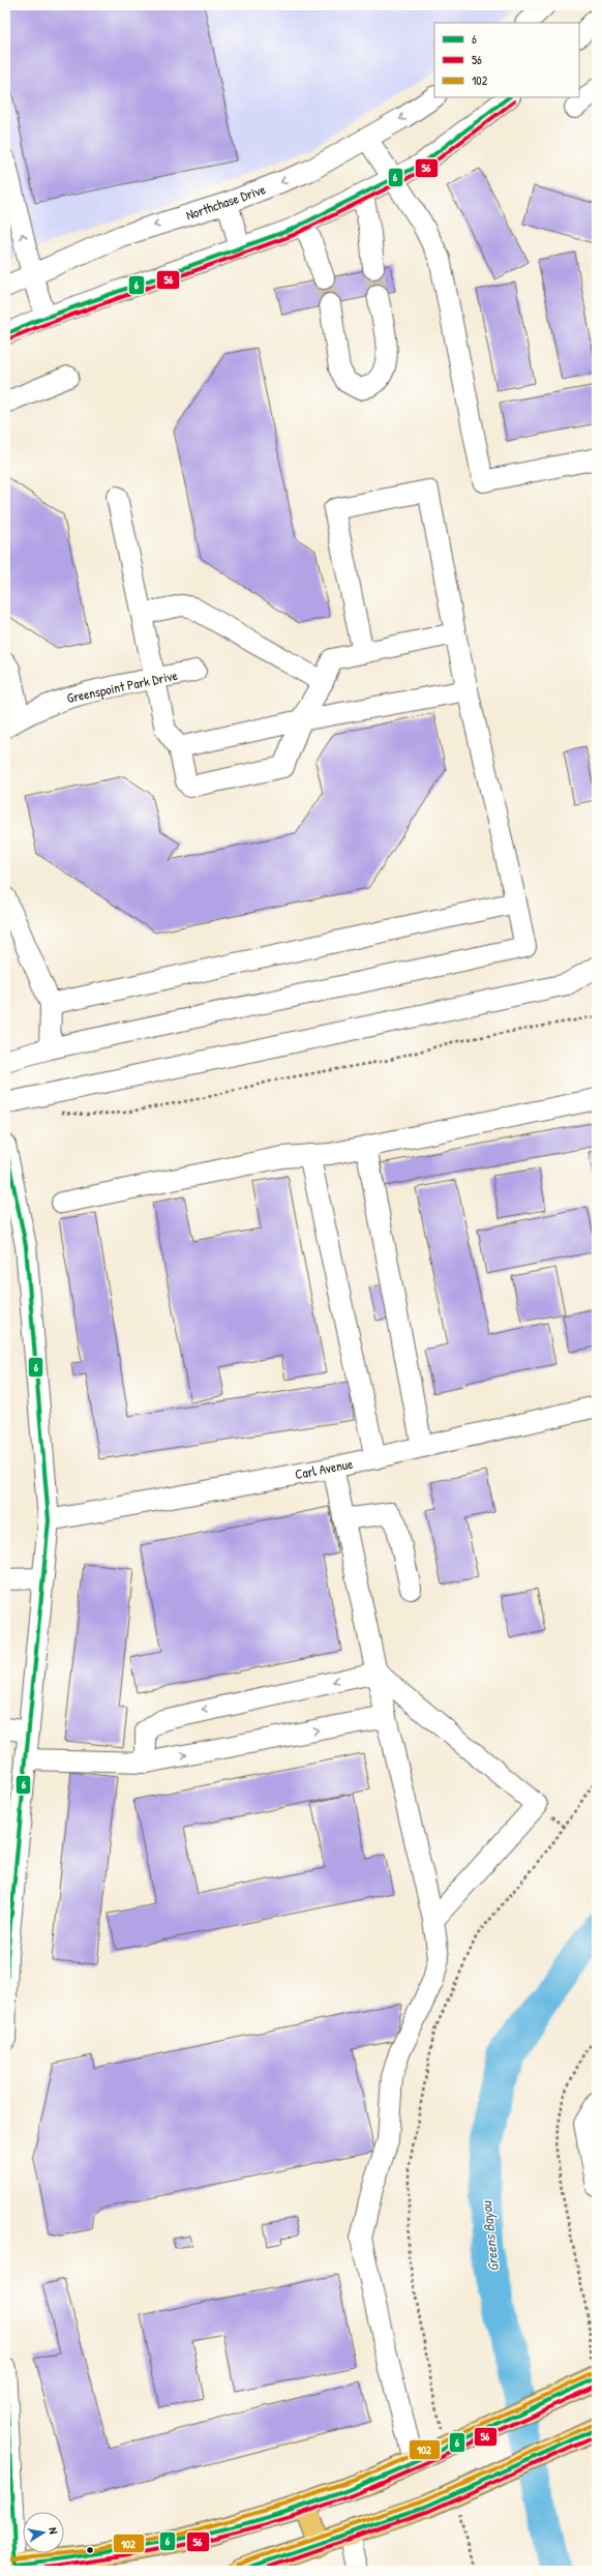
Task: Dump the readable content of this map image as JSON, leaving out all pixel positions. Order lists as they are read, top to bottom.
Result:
{
  "streets": {
    "street": ["Northchase Drive", "Greenspoint Park Drive", "Carl Avenue"]
  },
  "water": ["Greens Bayou"],
  "lines": ["transit line 6", "transit line 56", "transit line 102"],
  "legend": ["6", "56", "102"],
  "north": "right"
}
